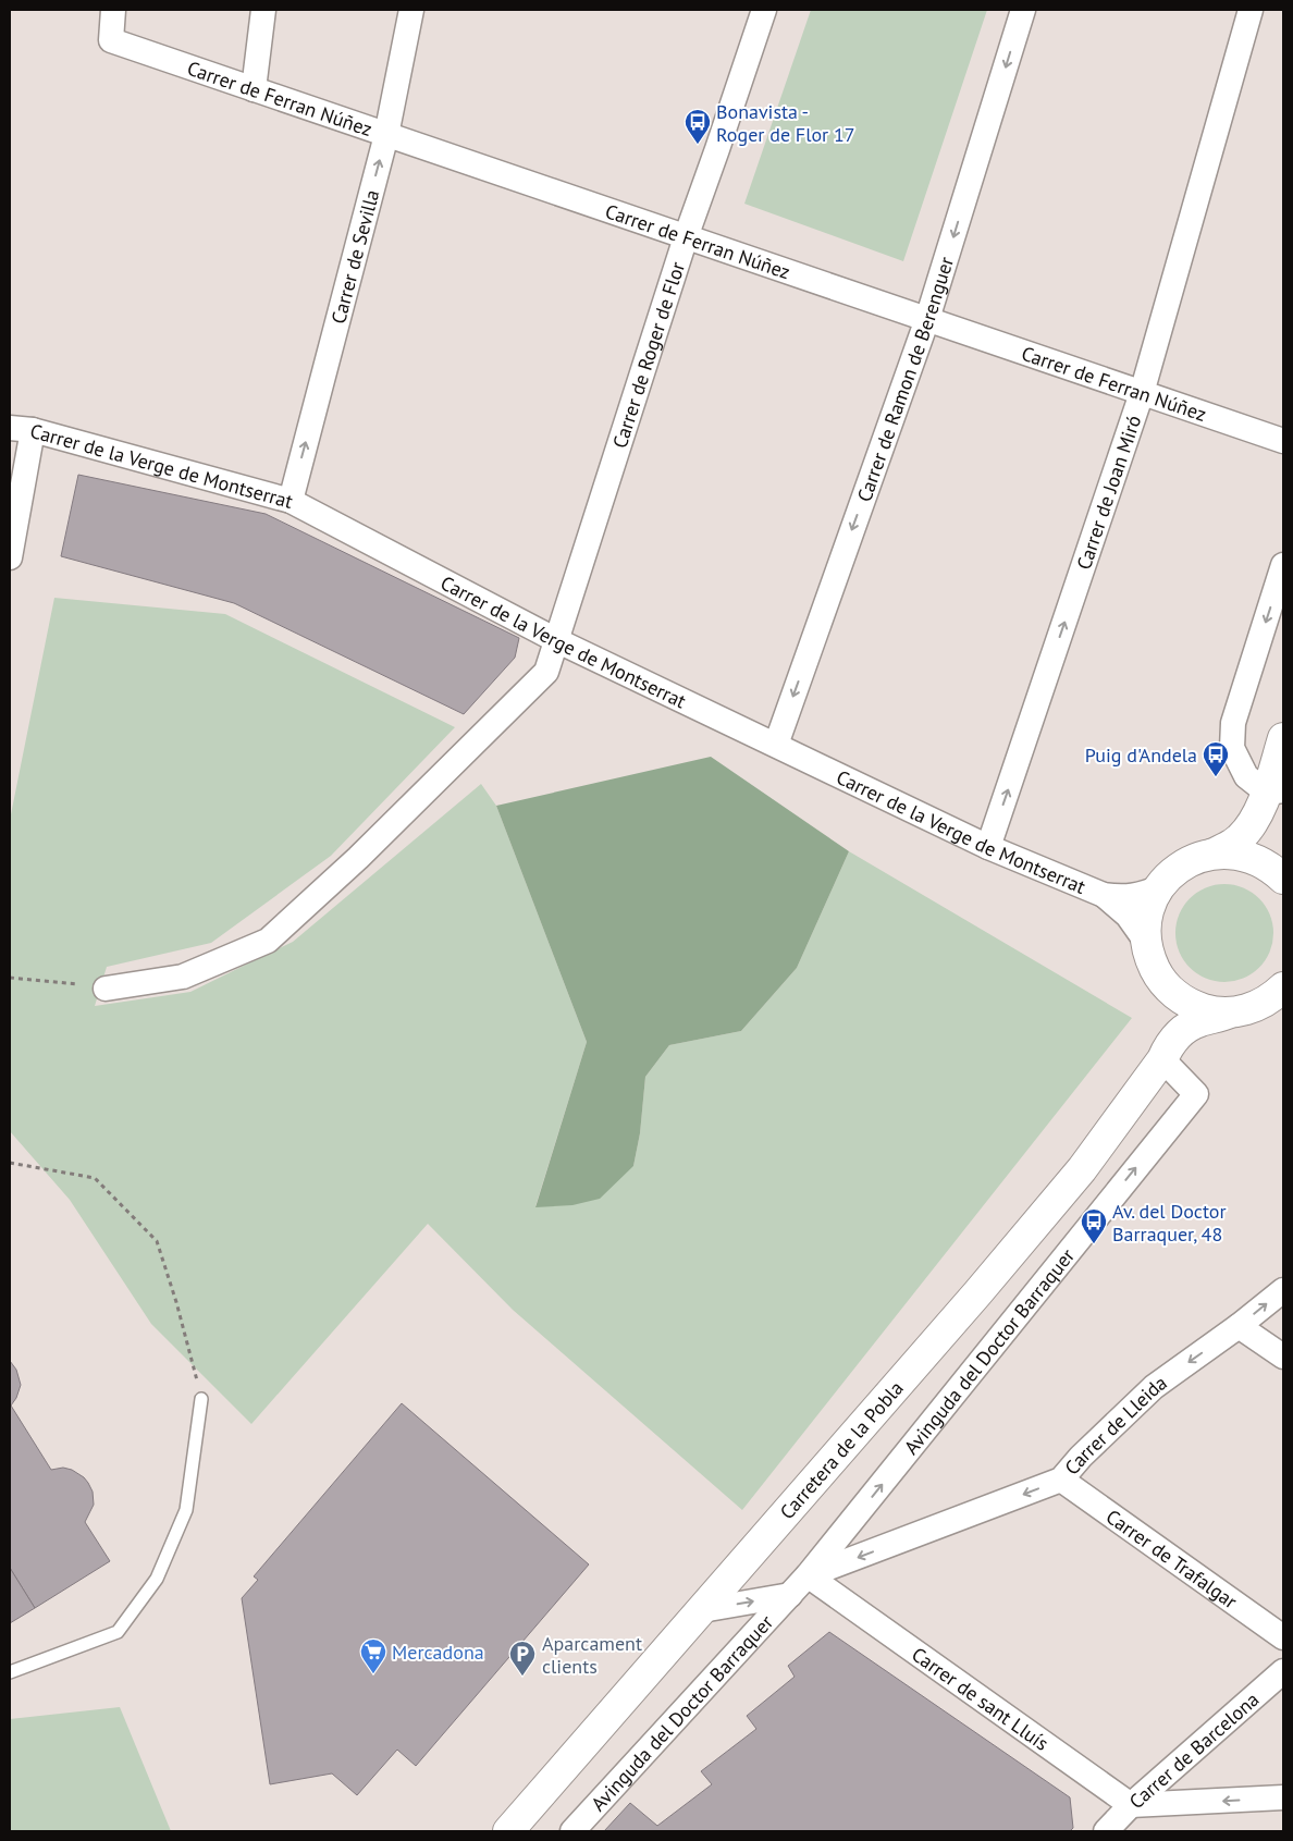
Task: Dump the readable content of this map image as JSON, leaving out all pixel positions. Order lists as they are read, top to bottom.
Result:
{
  "streets": {
    "street": [
      "Carrer de Ferran Núñez",
      "Carrer de Sevilla",
      "Carrer de Roger de Flor",
      "Carrer de Ramon de Berenguer",
      "Carrer de la Verge de Montserrat",
      "Carrer de Joan Miró",
      "Avinguda del Doctor Barraquer",
      "Carrer de Lleida",
      "Carretera de la Pobla",
      "Carrer de Trafalgar",
      "Carrer de sant Lluís",
      "Carrer de Barcelona"
    ]
  },
  "crossings": [
    ["Carrer de Ferran Núñez", "Carrer de Sevilla"],
    ["Carrer de Ferran Núñez", "Carrer de Roger de Flor"],
    ["Carrer de Ferran Núñez", "Carrer de Ramon de Berenguer"],
    ["Carrer de Ferran Núñez", "Carrer de Joan Miró"],
    ["Carrer de Sevilla", "Carrer de la Verge de Montserrat"],
    ["Carrer de Roger de Flor", "Carrer de la Verge de Montserrat"],
    ["Carrer de Ramon de Berenguer", "Carrer de la Verge de Montserrat"],
    ["Carrer de la Verge de Montserrat", "Carrer de Joan Miró"],
    ["Carrer de la Verge de Montserrat", "Carretera de la Pobla"],
    ["Avinguda del Doctor Barraquer", "Carrer de Lleida"],
    ["Avinguda del Doctor Barraquer", "Carretera de la Pobla"],
    ["Avinguda del Doctor Barraquer", "Carrer de sant Lluís"],
    ["Carrer de Lleida", "Carrer de Trafalgar"],
    ["Carrer de Lleida", "Carrer de sant Lluís"],
    ["Carrer de sant Lluís", "Carrer de Barcelona"]
  ],
  "one_way": [
    "Carrer de Sevilla",
    "Carrer de Ramon de Berenguer",
    "Carrer de Joan Miró",
    "Avinguda del Doctor Barraquer"
  ],
  "places": {
    "bus stop": ["Bonavista - Roger de Flor 17", "Puig d'Andela", "Av. del Doctor Barraquer, 48"],
    "supermarket": ["Mercadona"],
    "parking": ["Aparcament clients"]
  }
}
